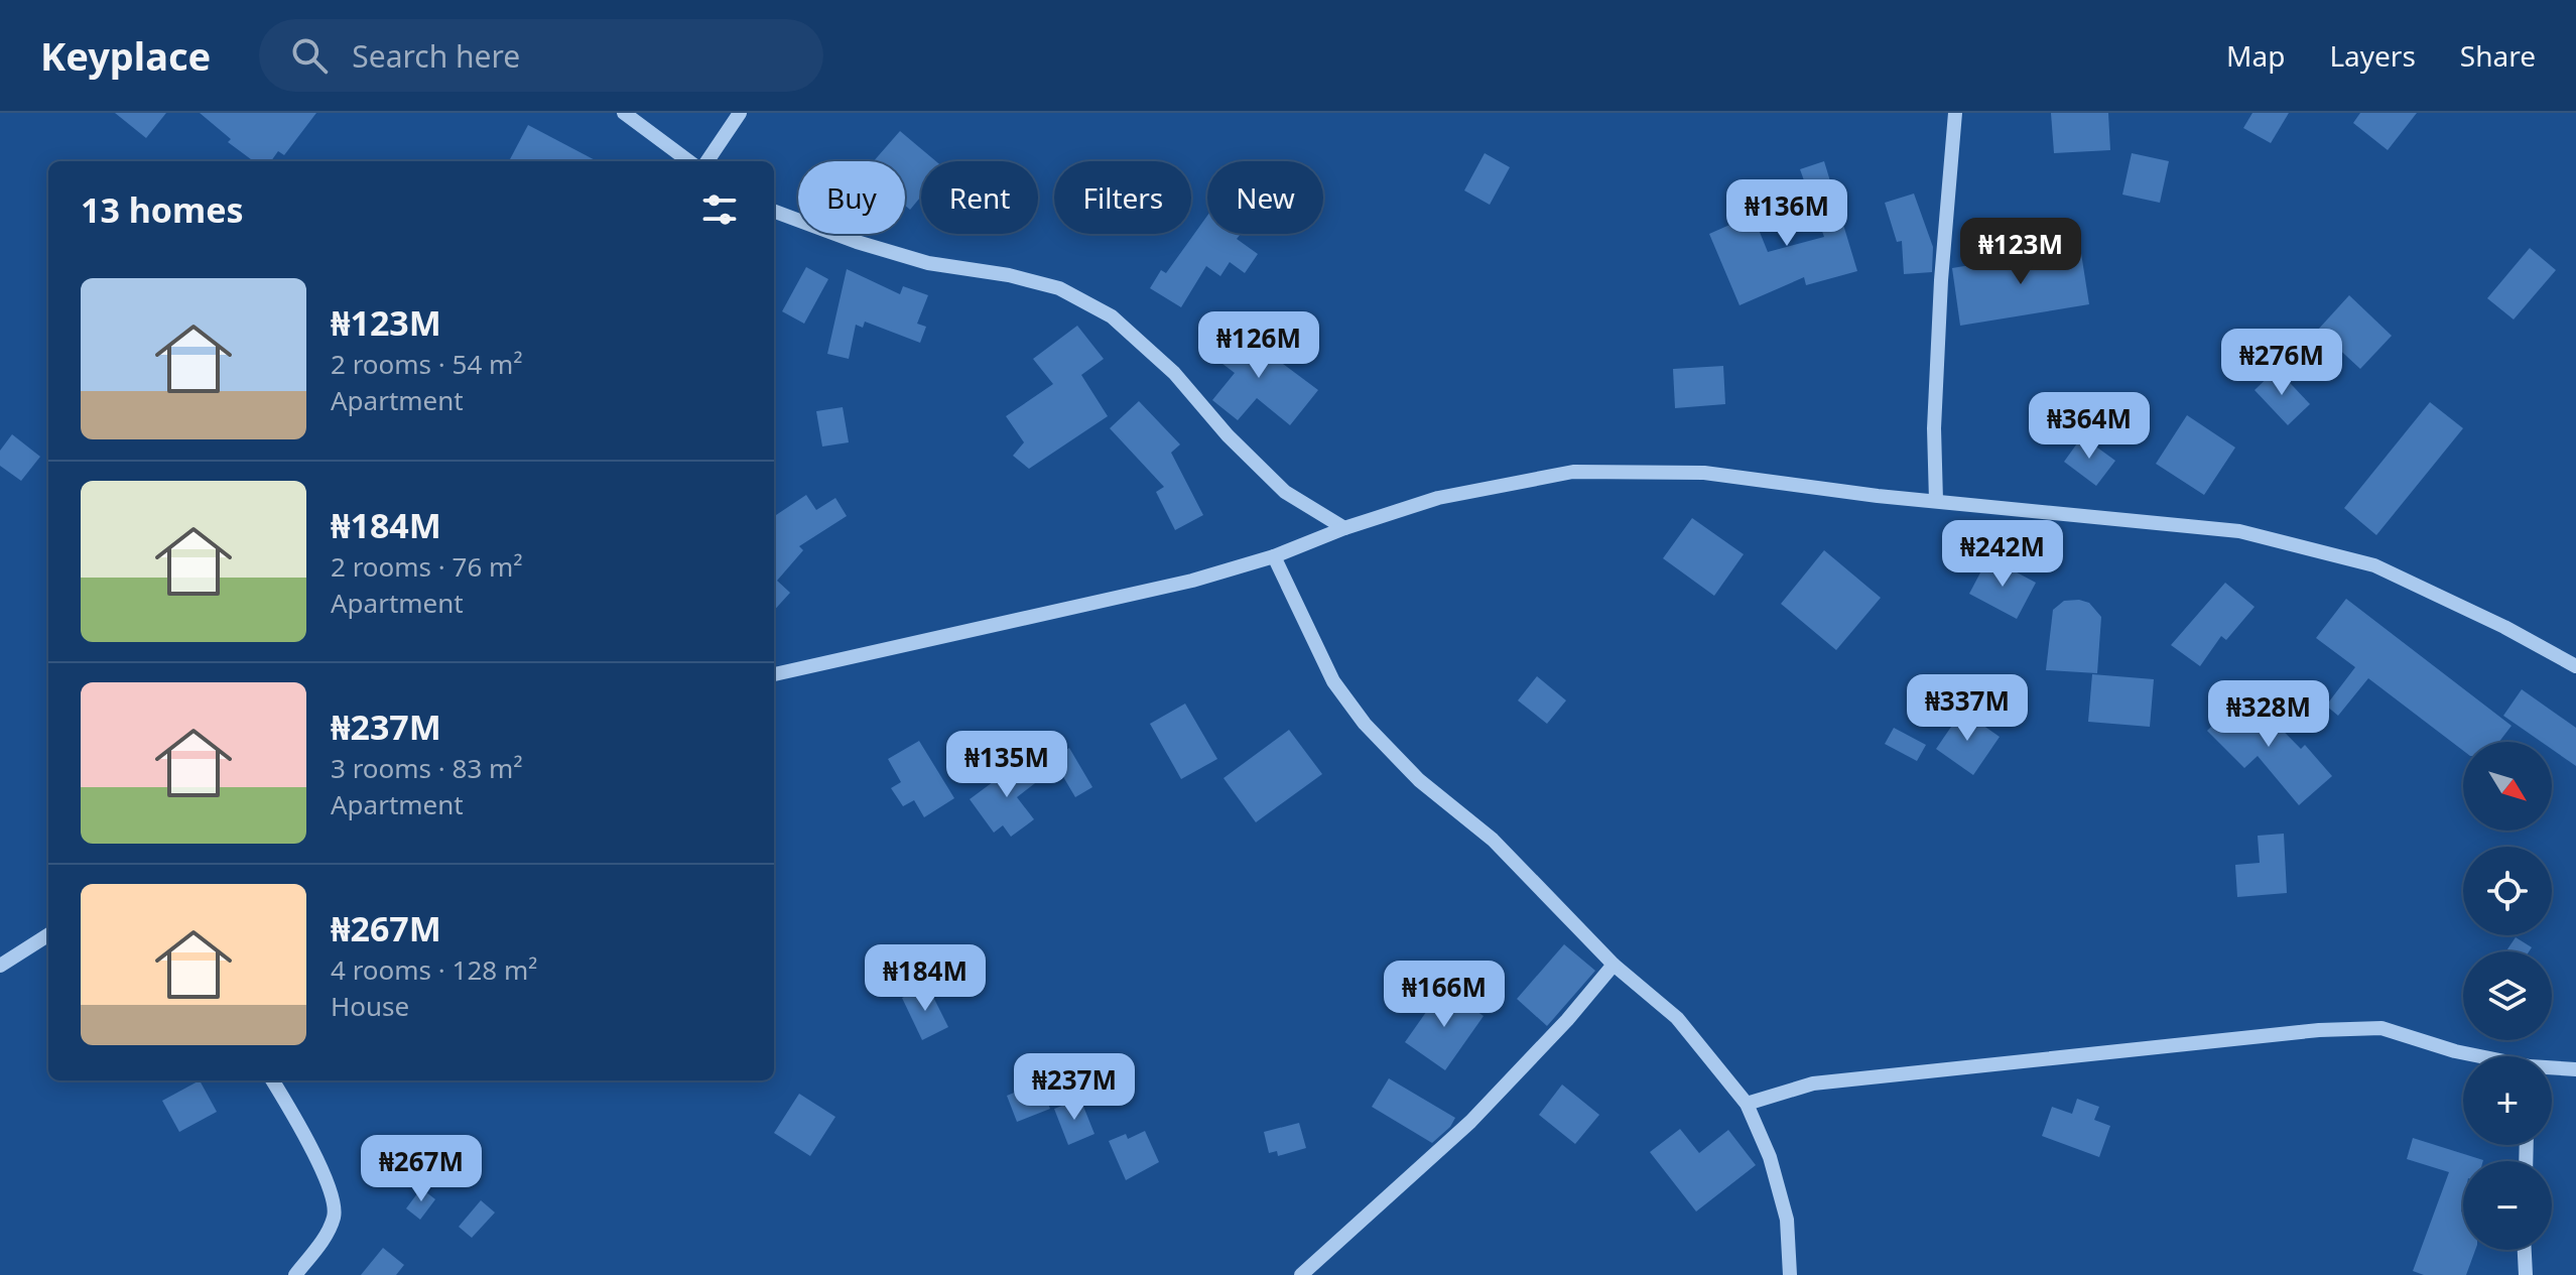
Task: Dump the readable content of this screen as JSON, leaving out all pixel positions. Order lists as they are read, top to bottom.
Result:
{
  "north": "bottom right",
  "page": {
    "header": "Keyplace",
    "search": "Search here",
    "nav": ["Map", "Layers", "Share"],
    "chip": [
      "Buy",
      "Rent",
      "Filters",
      "New"
    ],
    "heading": "13 homes",
    "price": [
      "₦136M",
      "₦123M",
      "₦126M",
      "₦276M",
      "₦364M",
      "₦242M",
      "₦337M",
      "₦328M",
      "₦135M",
      "₦184M",
      "₦166M",
      "₦237M",
      "₦267M"
    ],
    "list": [
      {
        "name": "₦123M",
        "note": "2 rooms · 54 m² · Apartment"
      },
      {
        "name": "₦184M",
        "note": "2 rooms · 76 m² · Apartment"
      },
      {
        "name": "₦237M",
        "note": "3 rooms · 83 m² · Apartment"
      },
      {
        "name": "₦267M",
        "note": "4 rooms · 128 m² · House"
      }
    ],
    "map_buttons": ["+", "−"]
  }
}
